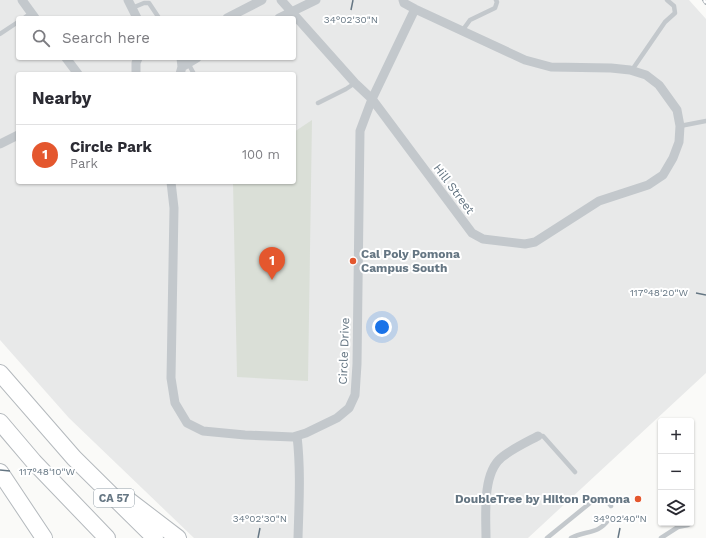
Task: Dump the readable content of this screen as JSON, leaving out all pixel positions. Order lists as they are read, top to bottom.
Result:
{
  "streets": {
    "highway": ["CA 57"],
    "street": ["Hill Street", "Circle Drive"]
  },
  "crossings": [
    ["Hill Street", "Circle Drive"]
  ],
  "places": ["Cal Poly Pomona Campus South", "DoubleTree by Hilton Pomona"],
  "page": {
    "search": "Search here",
    "heading": "Nearby",
    "list": [
      {
        "mark": "1",
        "name": "Circle Park",
        "note": "Park",
        "value": "100 m"
      }
    ],
    "pins": "1",
    "map_buttons": ["+", "−"]
  },
  "coordinates": [
    "34°02'30\"N",
    "117°48'20\"W",
    "117°48'10\"W",
    "34°02'40\"N"
  ]
}
